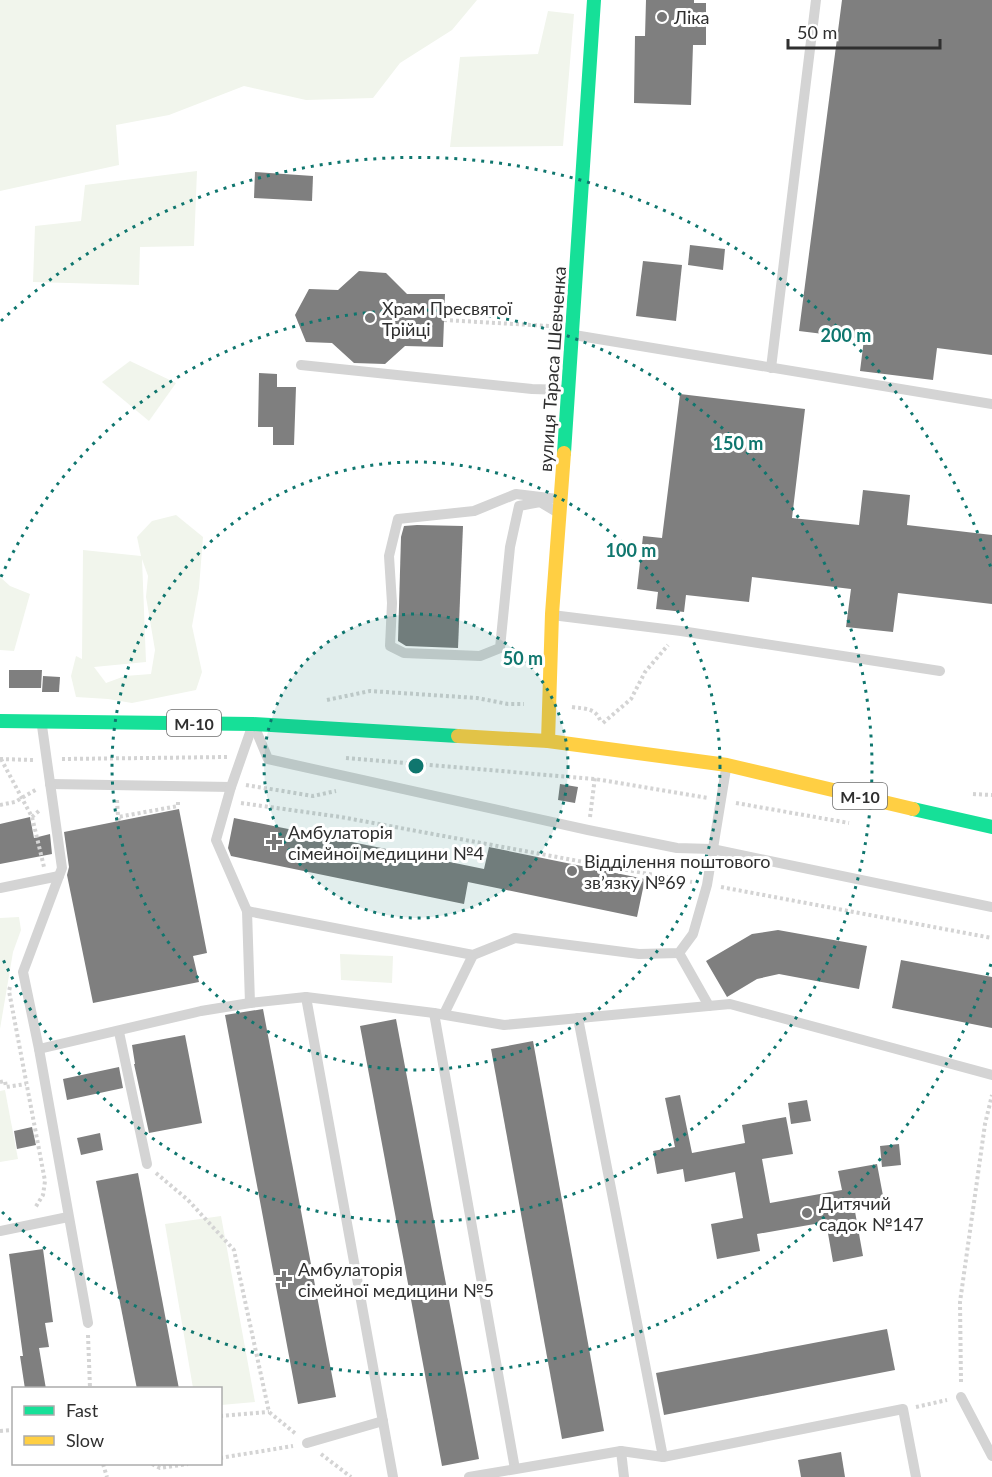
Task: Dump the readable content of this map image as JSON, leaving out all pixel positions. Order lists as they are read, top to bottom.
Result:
{
  "streets": {
    "main road": ["вулиця Тараса Шевченка", "М-10"]
  },
  "crossings": [
    ["вулиця Тараса Шевченка", "М-10"]
  ],
  "places": {
    "other": [
      "Ліка",
      "Храм Пресвятої Трійці",
      "Відділення поштового зв’язку №69",
      "Дитячий садок №147"
    ],
    "health": ["Амбулаторія сімейної медицини №4", "Амбулаторія сімейної медицини №5"]
  },
  "legend": ["Fast", "Slow"],
  "scale_bar": "50 m",
  "rings": [
    "200 m",
    "150 m",
    "100 m",
    "50 m"
  ]
}
